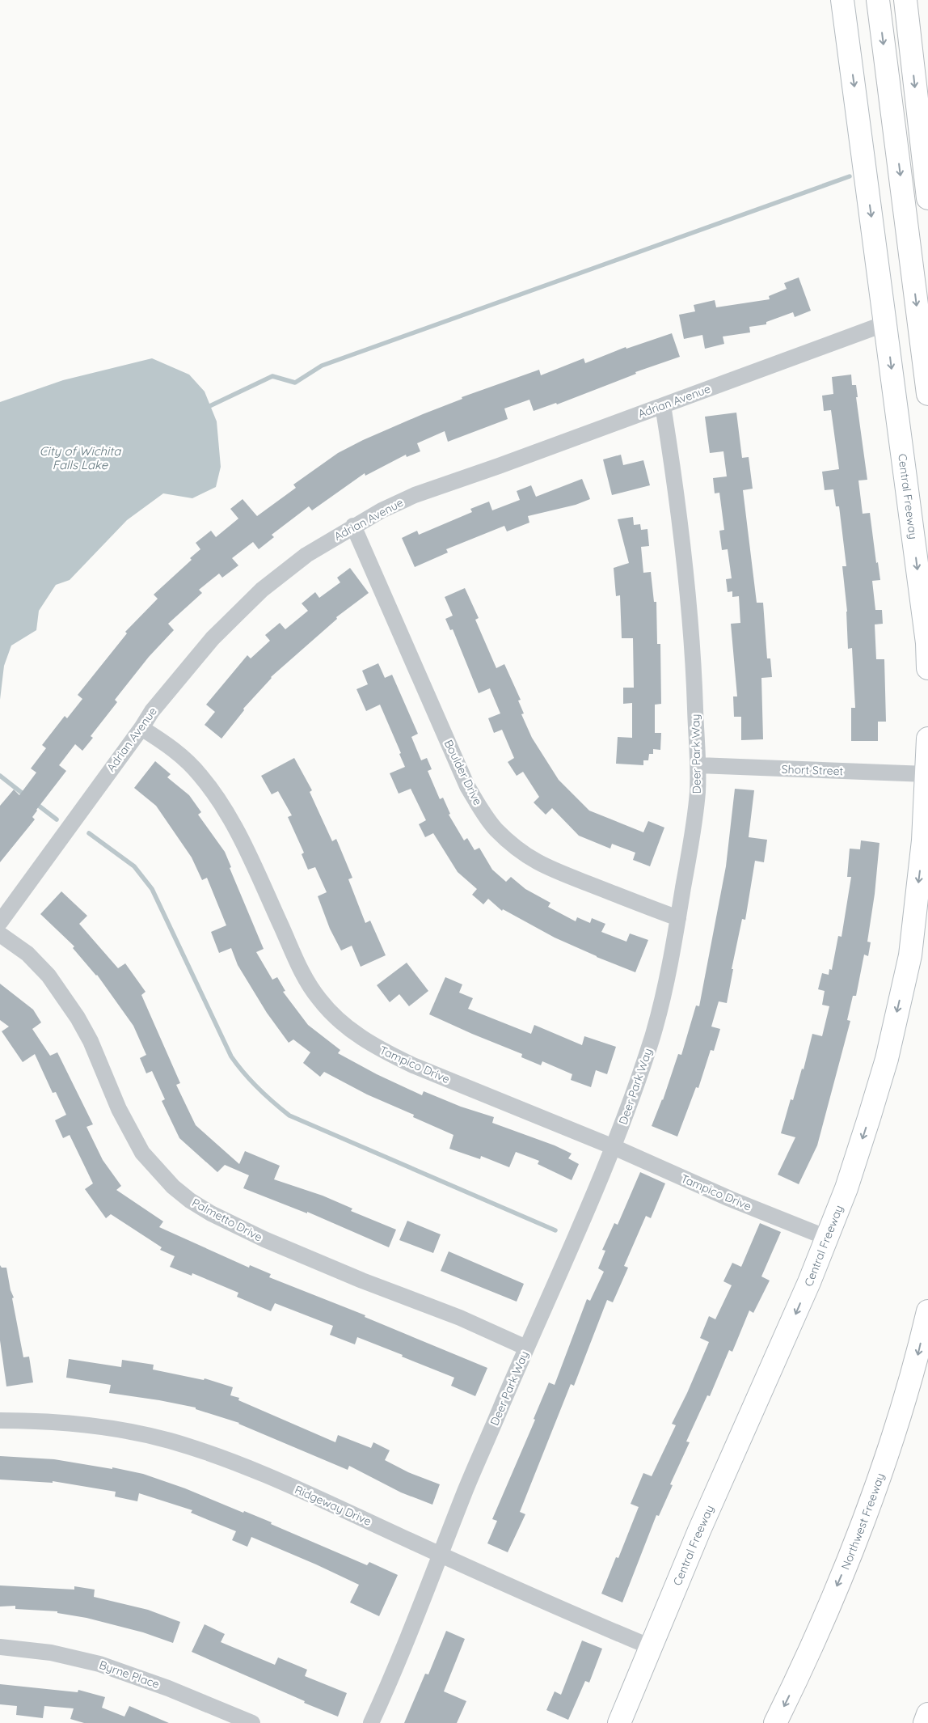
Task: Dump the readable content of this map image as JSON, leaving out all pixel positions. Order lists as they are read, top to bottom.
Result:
{
  "streets": {
    "main road": ["Central Freeway", "Northwest Freeway"],
    "street": [
      "Adrian Avenue",
      "Deer Park Way",
      "Short Street",
      "Boulder Drive",
      "Tampico Drive",
      "Palmetto Drive",
      "Ridgeway Drive",
      "Byrne Place"
    ]
  },
  "crossings": [
    ["Adrian Avenue", "Central Freeway"],
    ["Adrian Avenue", "Deer Park Way"],
    ["Adrian Avenue", "Boulder Drive"],
    ["Adrian Avenue", "Tampico Drive"],
    ["Central Freeway", "Short Street"],
    ["Central Freeway", "Tampico Drive"],
    ["Central Freeway", "Ridgeway Drive"],
    ["Deer Park Way", "Short Street"],
    ["Deer Park Way", "Boulder Drive"],
    ["Deer Park Way", "Tampico Drive"],
    ["Deer Park Way", "Palmetto Drive"],
    ["Deer Park Way", "Ridgeway Drive"]
  ],
  "one_way": ["Northwest Freeway"],
  "water": ["City of Wichita Falls Lake"]
}
